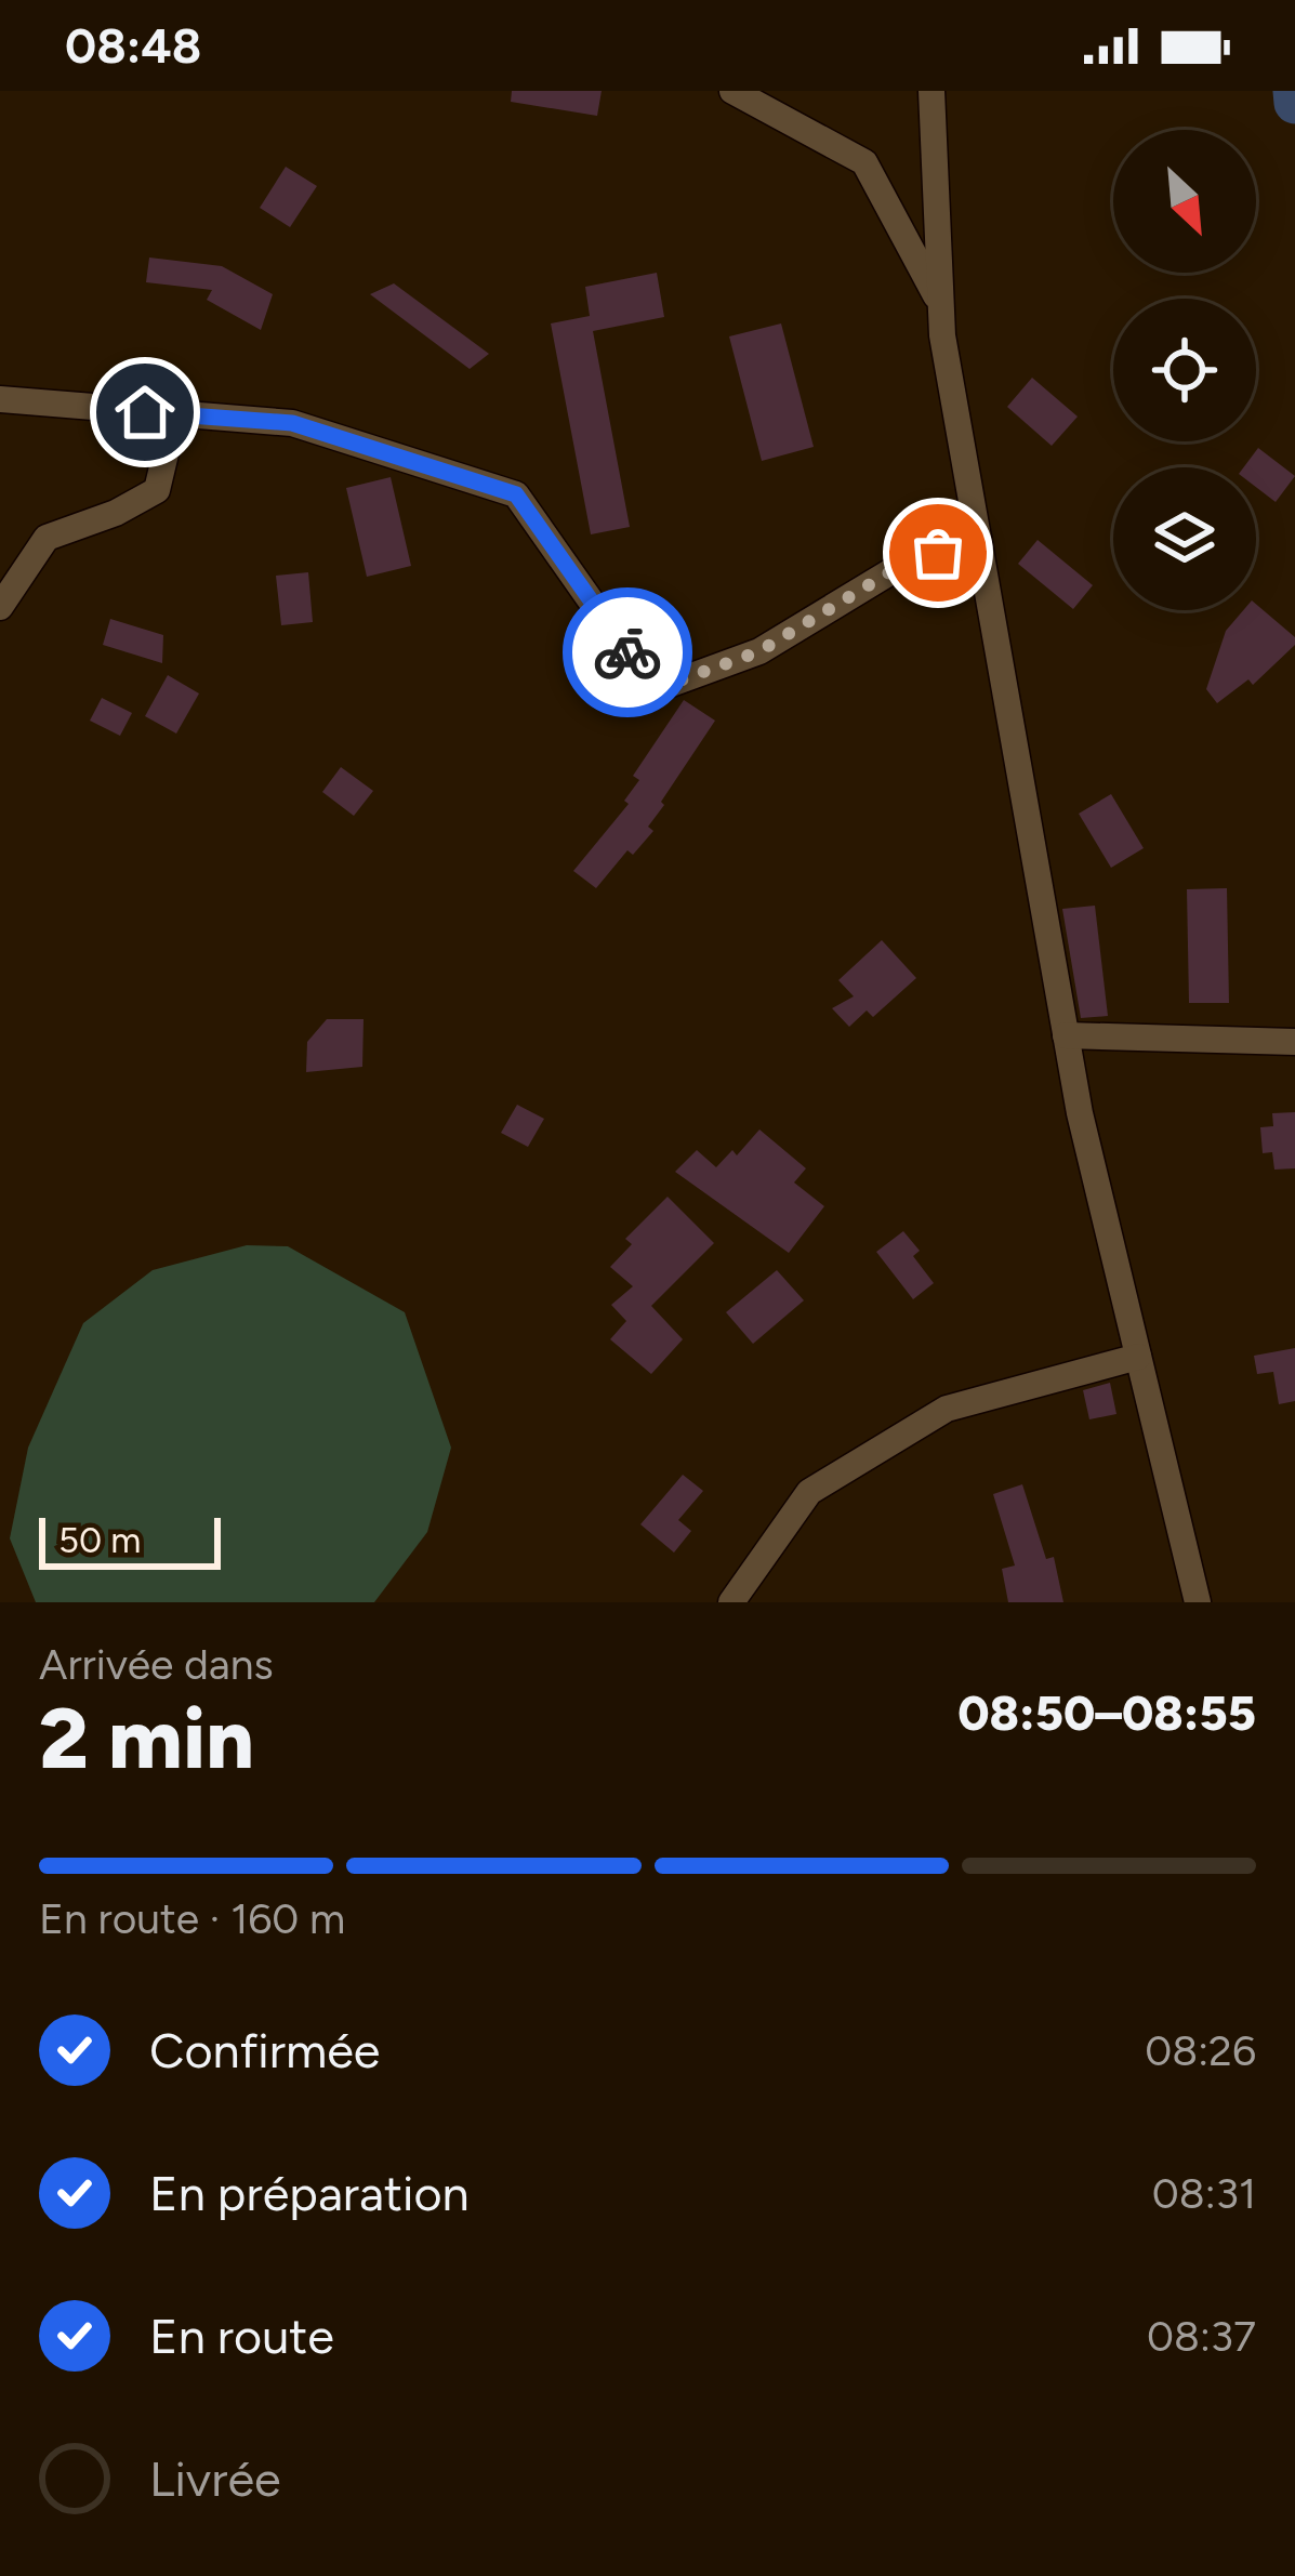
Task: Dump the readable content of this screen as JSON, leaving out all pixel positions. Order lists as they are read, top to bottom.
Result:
{
  "scale_bar": "50 m",
  "north": "bottom right",
  "page": {
    "status": "08:48",
    "scale": "50 m",
    "heading": ["2 min", "Arrivée dans", "08:50–08:55"],
    "bar": "En route · 160 m",
    "list": [
      ["Confirmée", "08:26"],
      ["En préparation", "08:31"],
      ["En route", "08:37"],
      "Livrée"
    ]
  }
}
